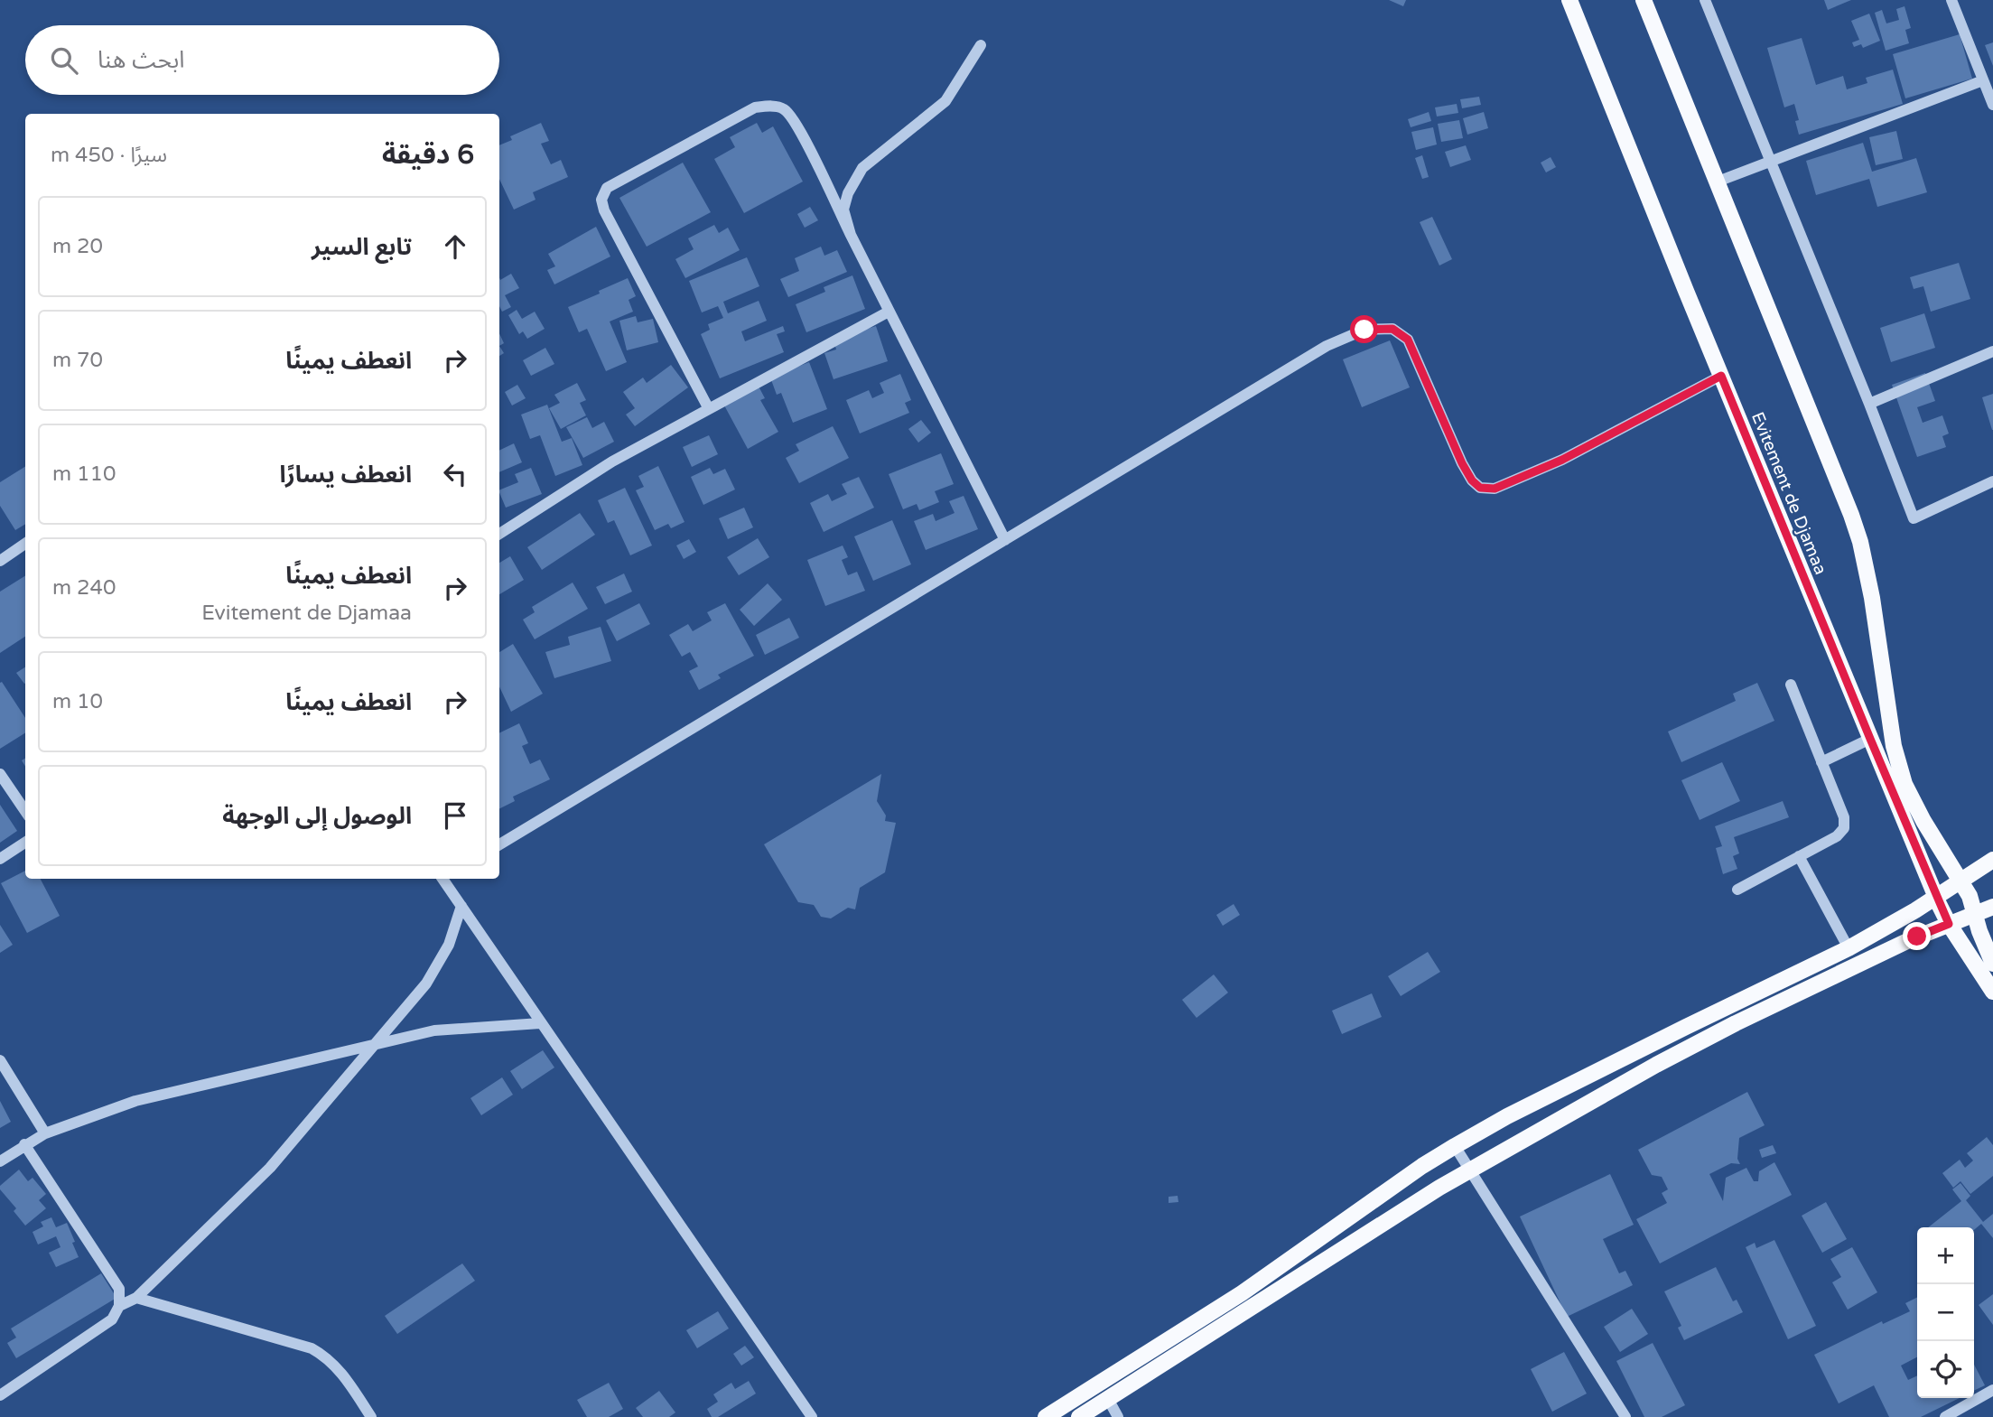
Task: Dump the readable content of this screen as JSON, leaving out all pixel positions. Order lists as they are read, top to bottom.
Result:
{
  "streets": {
    "main road": ["Evitement de Djamaa"]
  },
  "page": {
    "search": "ابحث هنا",
    "heading": ["6 دقيقة", "سيرًا · 450 m"],
    "list": [
      ["تابع السير", "20 m"],
      ["انعطف يمينًا", "70 m"],
      ["انعطف يسارًا", "110 m"],
      ["انعطف يمينًا", "Evitement de Djamaa", "240 m"],
      ["انعطف يمينًا", "10 m"],
      "الوصول إلى الوجهة"
    ],
    "map_buttons": ["+", "−"]
  }
}
